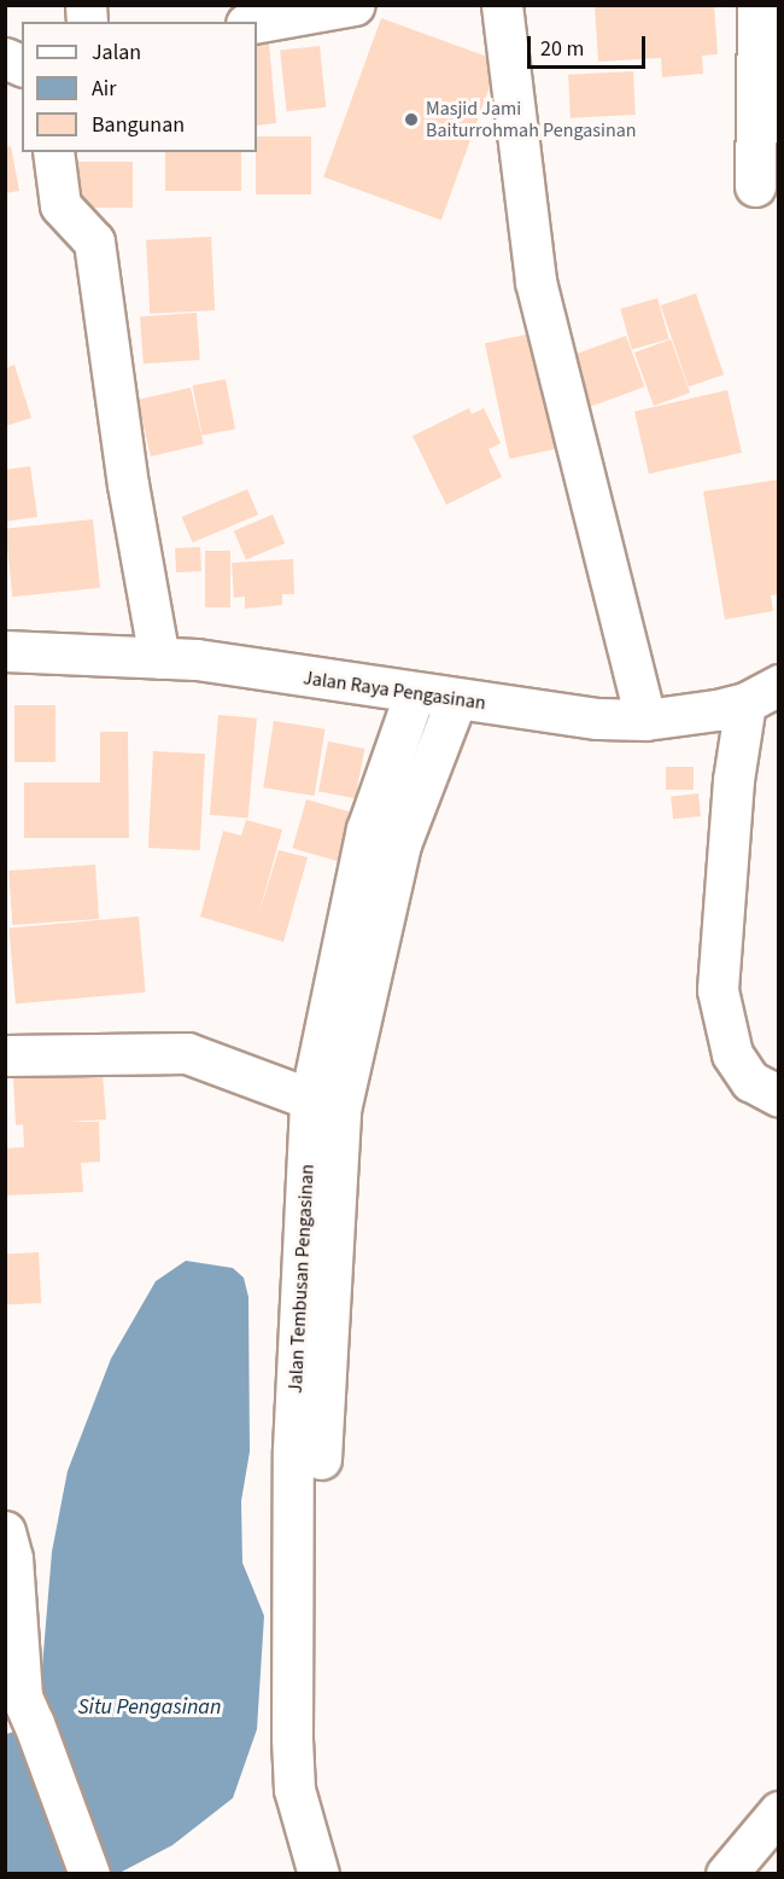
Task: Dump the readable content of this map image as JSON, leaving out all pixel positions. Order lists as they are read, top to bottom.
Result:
{
  "streets": {
    "street": ["Jalan Raya Pengasinan", "Jalan Tembusan Pengasinan"]
  },
  "crossings": [
    ["Jalan Raya Pengasinan", "Jalan Tembusan Pengasinan"]
  ],
  "water": ["Situ Pengasinan"],
  "places": ["Masjid Jami Baiturrohmah Pengasinan"],
  "legend": ["Jalan", "Air", "Bangunan"],
  "scale_bar": "20 m"
}
